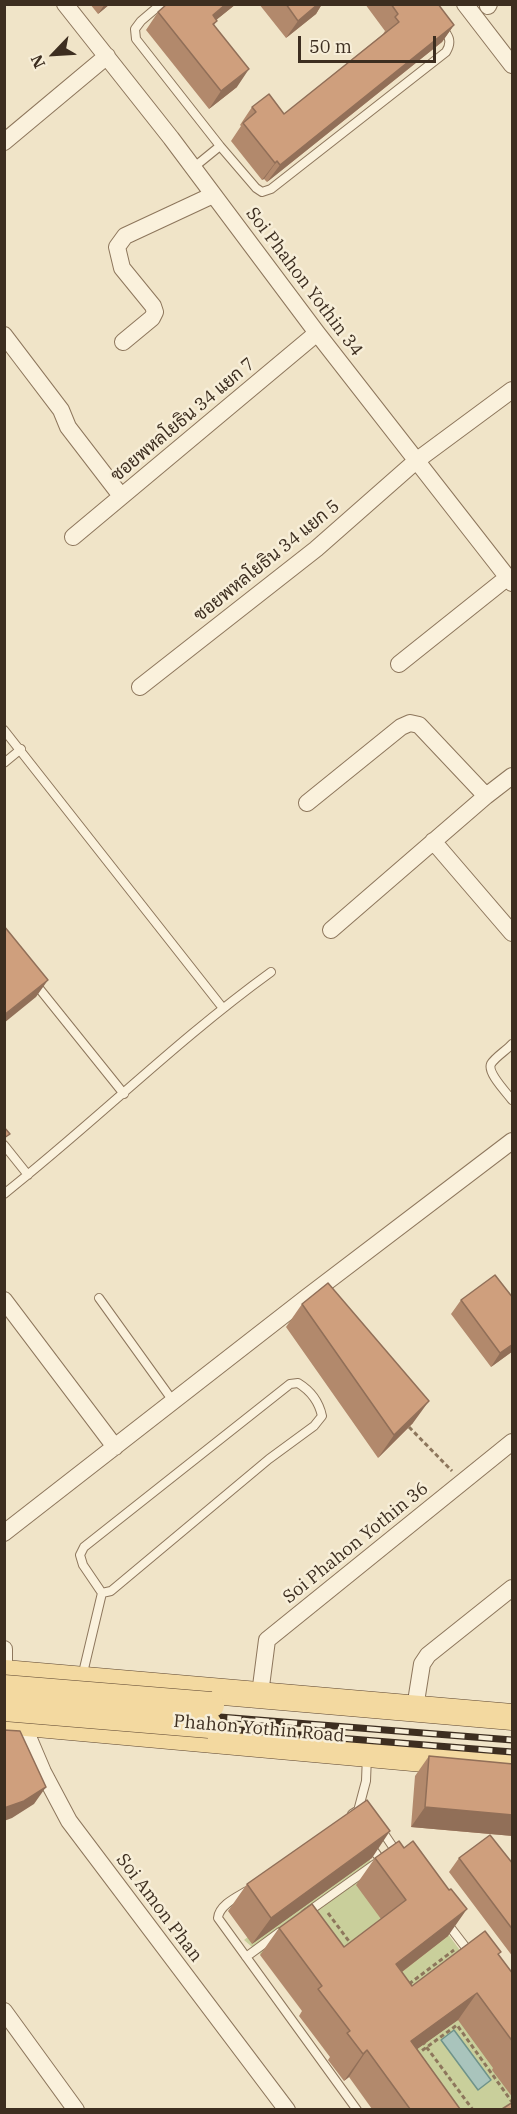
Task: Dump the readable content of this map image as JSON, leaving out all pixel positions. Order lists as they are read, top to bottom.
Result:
{
  "streets": {
    "main road": ["Phahon Yothin Road"],
    "street": [
      "Soi Phahon Yothin 34",
      "ซอยพหลโยธิน 34 แยก 7",
      "ซอยพหลโยธิน 34 แยก 5",
      "Soi Phahon Yothin 36",
      "Soi Amon Phan"
    ]
  },
  "crossings": [
    ["Soi Phahon Yothin 34", "ซอยพหลโยธิน 34 แยก 7"],
    ["Soi Phahon Yothin 34", "ซอยพหลโยธิน 34 แยก 5"],
    ["Soi Phahon Yothin 36", "Phahon Yothin Road"],
    ["Phahon Yothin Road", "Soi Amon Phan"]
  ],
  "scale_bar": "50 m",
  "north": "bottom left"
}
